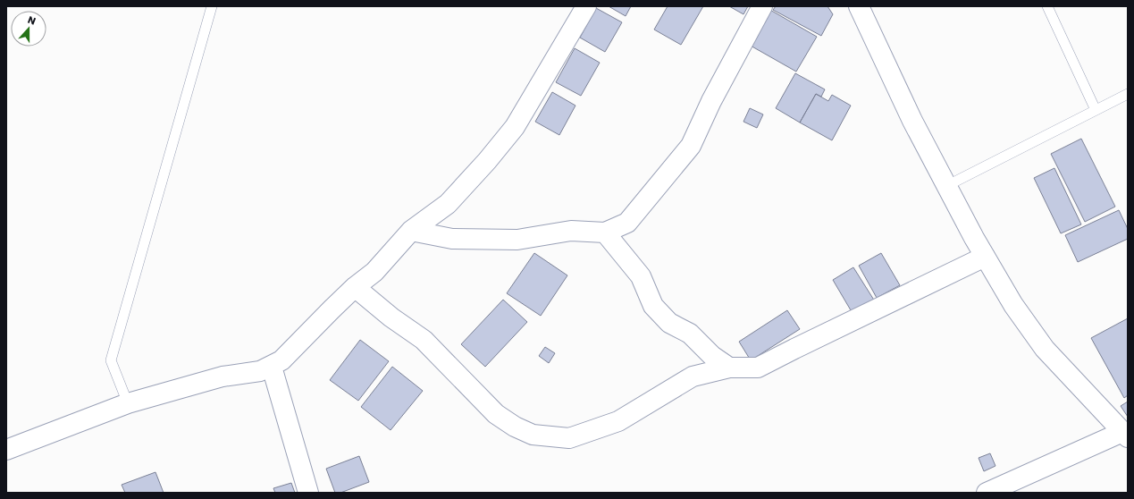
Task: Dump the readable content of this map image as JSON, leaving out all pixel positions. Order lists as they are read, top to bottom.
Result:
{
  "north": "top"
}
